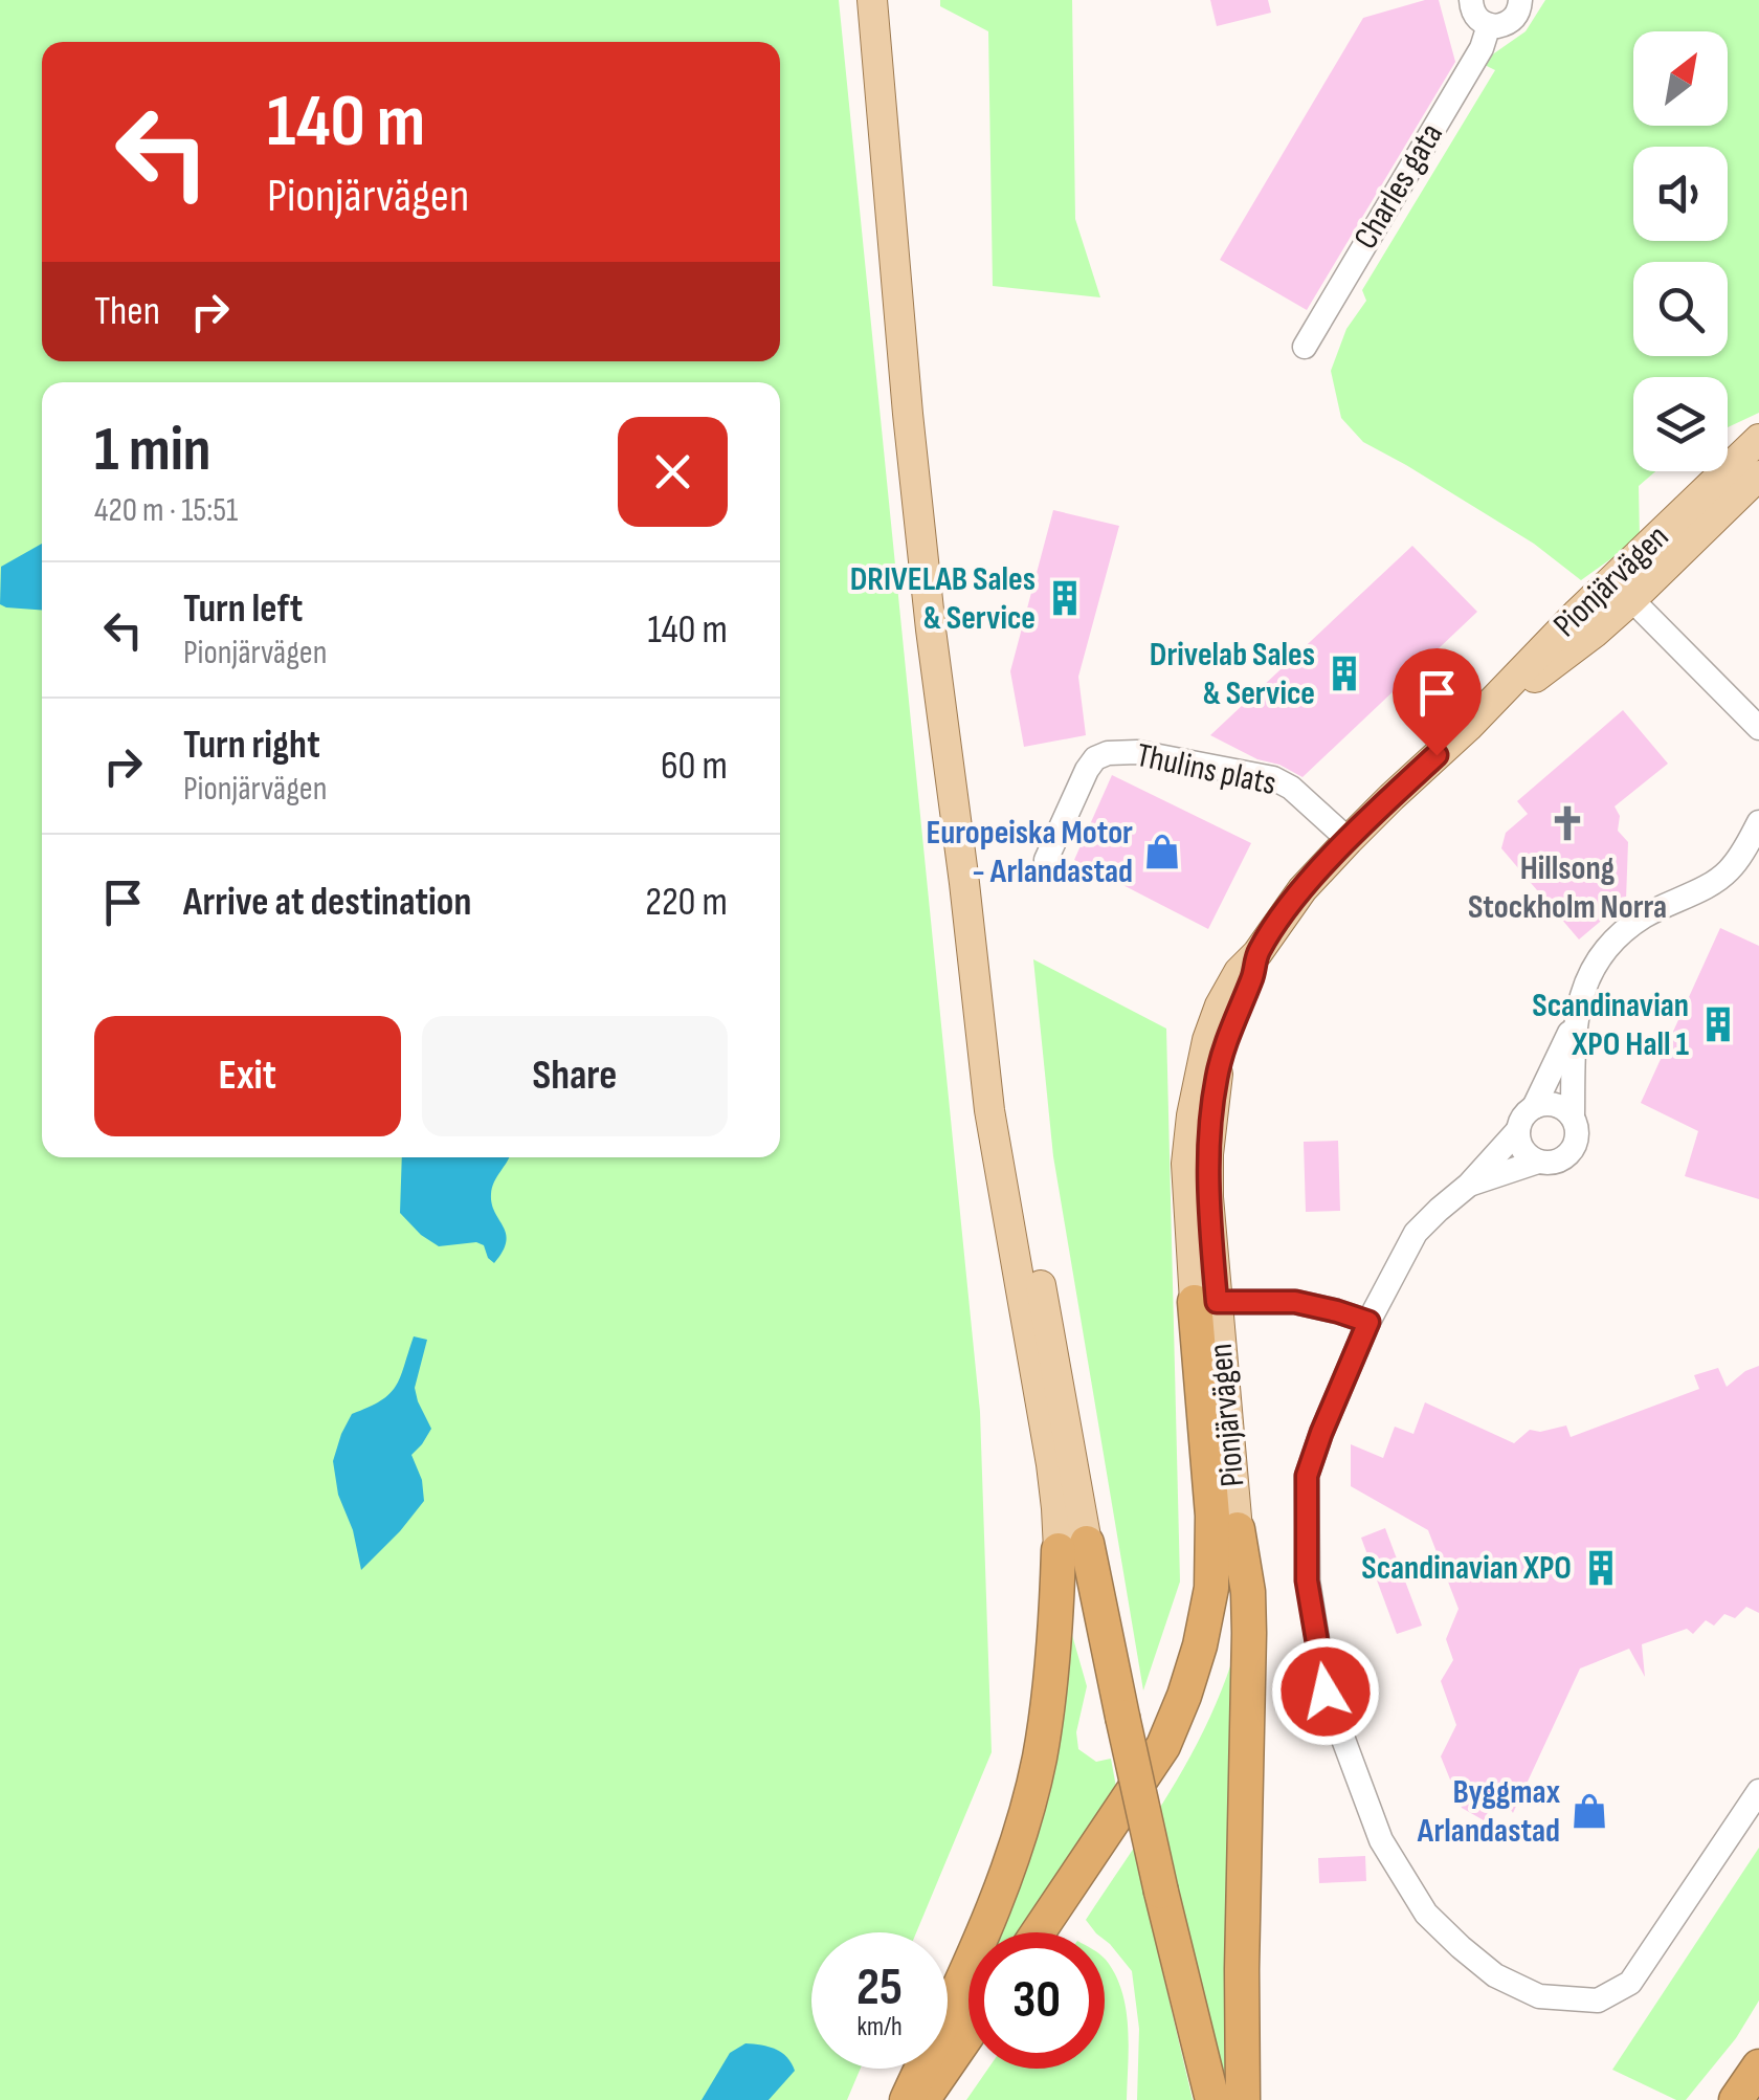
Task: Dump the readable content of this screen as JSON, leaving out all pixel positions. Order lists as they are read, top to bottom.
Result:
{
  "streets": {
    "main road": ["Pionjärvägen"],
    "street": ["Charles gata", "Thulins plats"]
  },
  "crossings": [
    ["Pionjärvägen", "Thulins plats"]
  ],
  "places": {
    "building": [
      "DRIVELAB Sales & Service",
      "Drivelab Sales & Service",
      "Scandinavian XPO Hall 1",
      "Scandinavian XPO"
    ],
    "church": ["Hillsong Stockholm Norra"],
    "shop": ["Europeiska Motor - Arlandastad", "Byggmax Arlandastad"]
  },
  "north": "top right",
  "page": {
    "turn": ["140 m", "Pionjärvägen"],
    "then": "Then",
    "heading": ["1 min", "420 m · 15:51"],
    "list": [
      {
        "name": "Turn left",
        "note": "Pionjärvägen",
        "value": "140 m"
      },
      {
        "name": "Turn right",
        "note": "Pionjärvägen",
        "value": "60 m"
      },
      {
        "name": "Arrive at destination",
        "value": "220 m"
      }
    ],
    "buttons": ["Exit", "Share"],
    "speed": "25 km/h",
    "limit": "30"
  }
}
